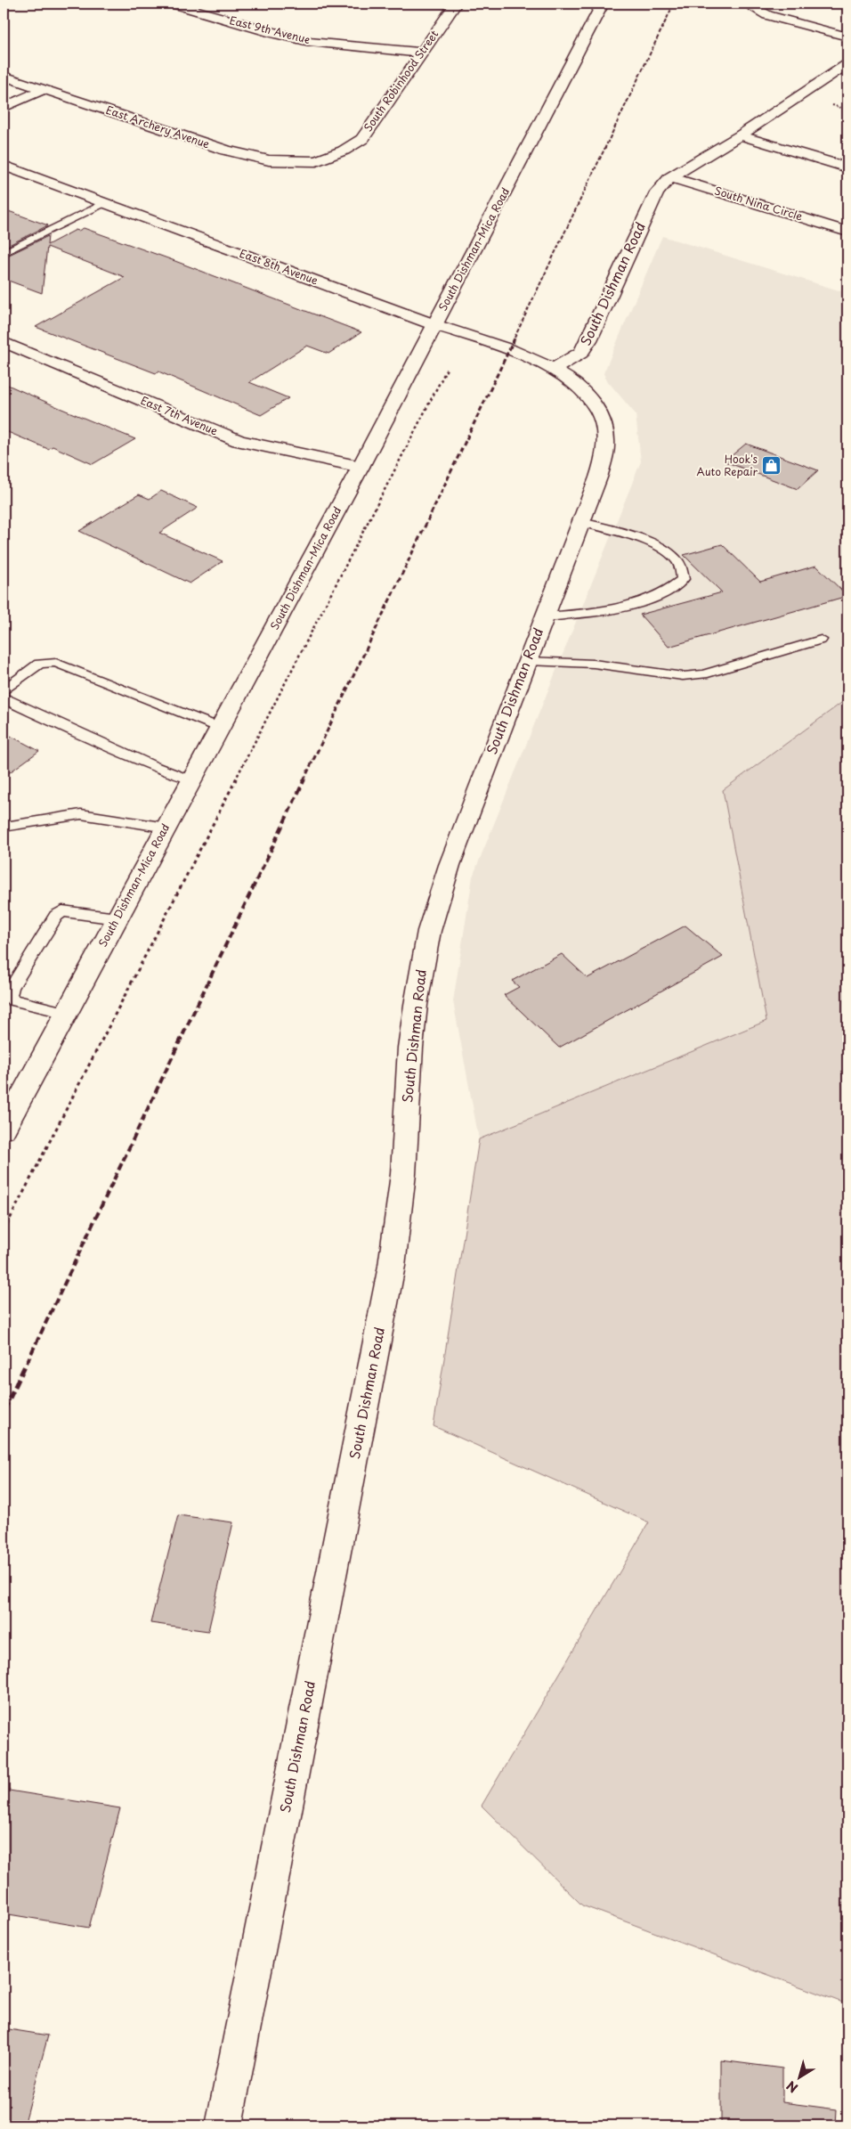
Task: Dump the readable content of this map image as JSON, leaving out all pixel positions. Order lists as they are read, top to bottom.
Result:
{
  "streets": {
    "street": [
      "East 9th Avenue",
      "South Robinhood Street",
      "East Archery Avenue",
      "South Nina Circle",
      "South Dishman-Mica Road",
      "East 8th Avenue",
      "South Dishman Road",
      "East 7th Avenue"
    ]
  },
  "crossings": [
    ["East 9th Avenue", "South Robinhood Street"],
    ["South Robinhood Street", "East Archery Avenue"],
    ["South Nina Circle", "South Dishman Road"],
    ["South Dishman-Mica Road", "East 8th Avenue"],
    ["South Dishman-Mica Road", "East 7th Avenue"],
    ["East 8th Avenue", "South Dishman Road"]
  ],
  "places": {
    "shop": ["Hook's Auto Repair"]
  },
  "north": "bottom left"
}
